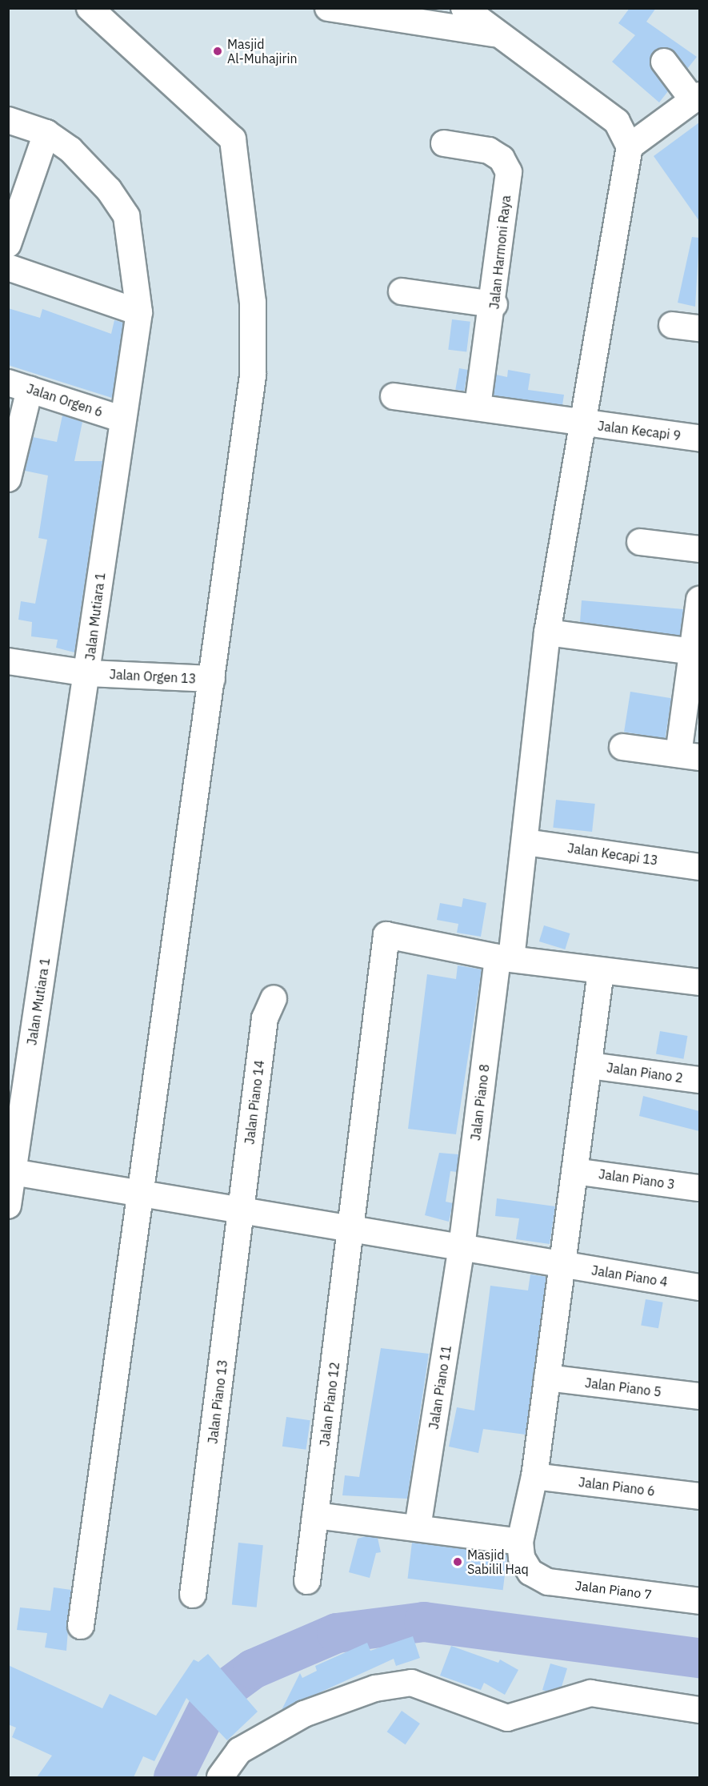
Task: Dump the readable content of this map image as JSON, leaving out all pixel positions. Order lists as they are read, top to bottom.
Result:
{
  "streets": {
    "street": [
      "Jalan Harmoni Raya",
      "Jalan Orgen 6",
      "Jalan Kecapi 9",
      "Jalan Mutiara 1",
      "Jalan Orgen 13",
      "Jalan Kecapi 13",
      "Jalan Piano 2",
      "Jalan Piano 14",
      "Jalan Piano 8",
      "Jalan Piano 3",
      "Jalan Piano 4",
      "Jalan Piano 11",
      "Jalan Piano 5",
      "Jalan Piano 13",
      "Jalan Piano 12",
      "Jalan Piano 6",
      "Jalan Piano 7"
    ]
  },
  "crossings": [
    ["Jalan Harmoni Raya", "Jalan Kecapi 9"],
    ["Jalan Orgen 6", "Jalan Mutiara 1"],
    ["Jalan Kecapi 9", "Jalan Piano 8"],
    ["Jalan Mutiara 1", "Jalan Orgen 13"],
    ["Jalan Mutiara 1", "Jalan Piano 4"],
    ["Jalan Kecapi 13", "Jalan Piano 8"],
    ["Jalan Piano 14", "Jalan Piano 4"],
    ["Jalan Piano 14", "Jalan Piano 13"],
    ["Jalan Piano 8", "Jalan Piano 4"],
    ["Jalan Piano 8", "Jalan Piano 11"],
    ["Jalan Piano 8", "Jalan Piano 12"],
    ["Jalan Piano 4", "Jalan Piano 11"],
    ["Jalan Piano 4", "Jalan Piano 13"],
    ["Jalan Piano 4", "Jalan Piano 12"]
  ],
  "places": ["Masjid Al-Muhajirin", "Masjid Sabilil Haq"]
}
